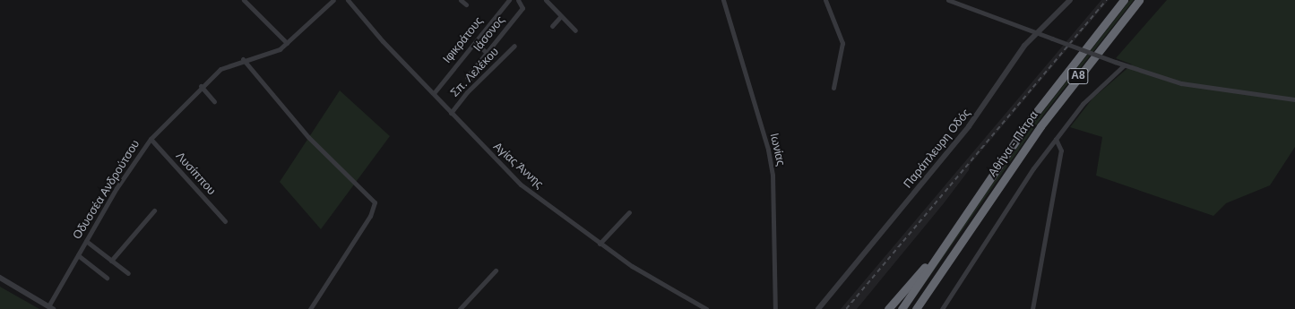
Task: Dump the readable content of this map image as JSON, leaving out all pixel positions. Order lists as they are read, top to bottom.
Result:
{
  "streets": {
    "highway": ["Α8", "Αθήνα - Πάτρα"],
    "street": [
      "Ιάσονος",
      "Ιφικράτους",
      "Σπ. Λελέκου",
      "Παράπλευρη Οδός",
      "Ιωνίας",
      "Αγίας Άννης",
      "Λυσίππου",
      "Οδυσσέα Ανδρούτσου"
    ]
  },
  "crossings": [
    ["Ιφικράτους", "Αγίας Άννης"],
    ["Σπ. Λελέκου", "Αγίας Άννης"],
    ["Λυσίππου", "Οδυσσέα Ανδρούτσου"]
  ]
}
